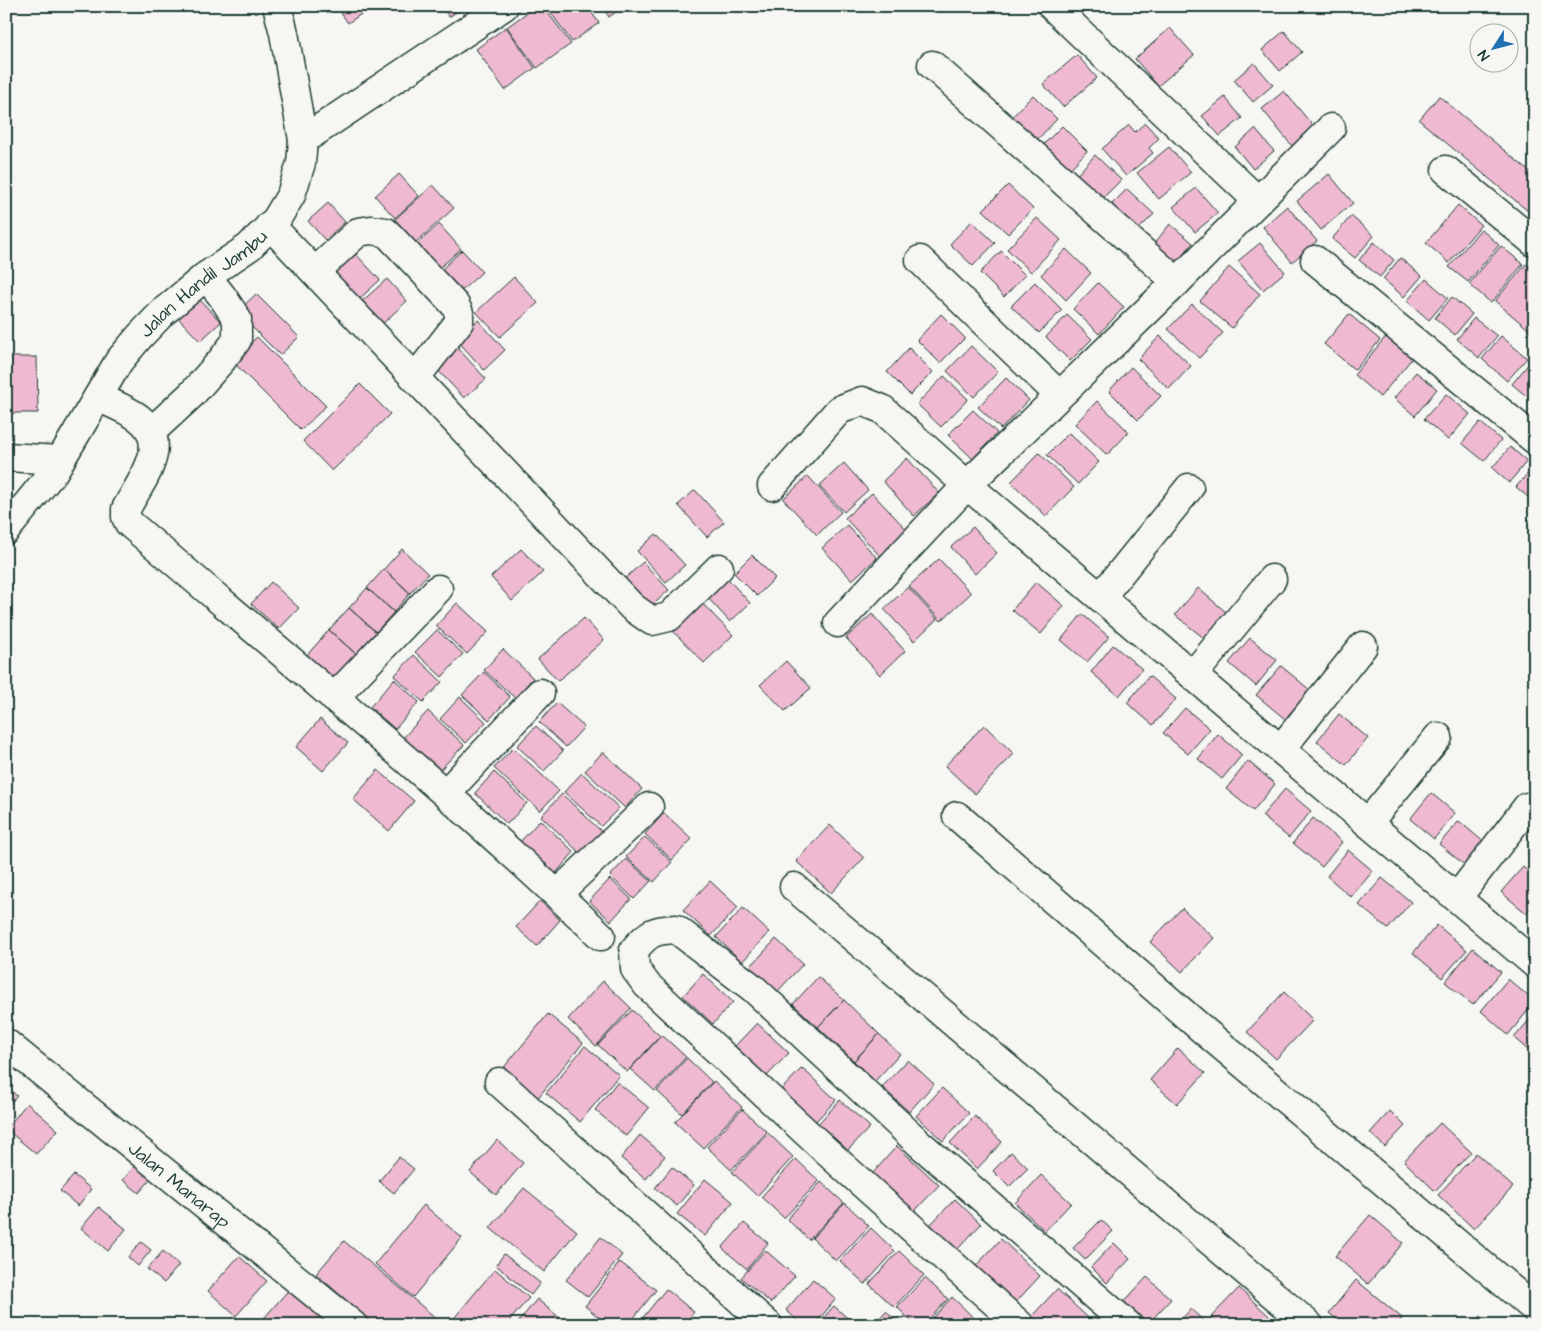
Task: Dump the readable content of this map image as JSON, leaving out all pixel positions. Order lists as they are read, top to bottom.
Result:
{
  "streets": {
    "street": ["Jalan Handil Jambu", "Jalan Manarap"]
  },
  "north": "bottom left"
}
